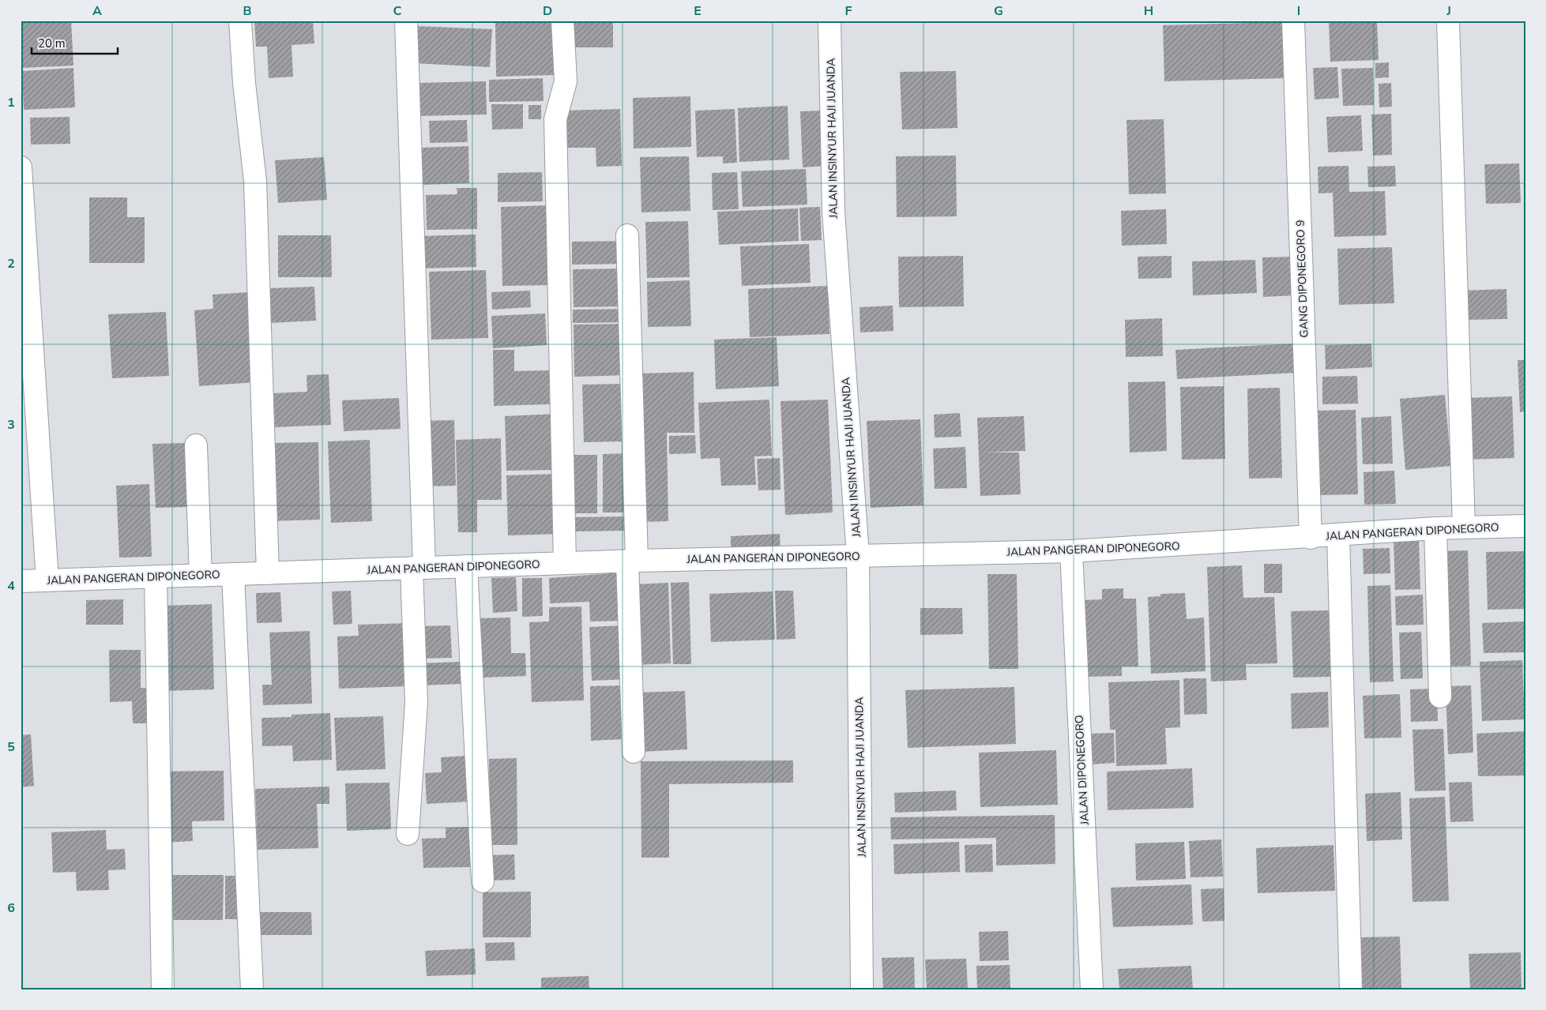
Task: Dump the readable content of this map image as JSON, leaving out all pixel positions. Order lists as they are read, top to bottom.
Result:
{
  "streets": {
    "street": [
      "JALAN INSINYUR HAJI JUANDA",
      "GANG DIPONEGORO 9",
      "JALAN PANGERAN DIPONEGORO",
      "JALAN DIPONEGORO"
    ]
  },
  "crossings": [
    ["JALAN INSINYUR HAJI JUANDA", "JALAN PANGERAN DIPONEGORO"],
    ["GANG DIPONEGORO 9", "JALAN PANGERAN DIPONEGORO"],
    ["JALAN PANGERAN DIPONEGORO", "JALAN DIPONEGORO"]
  ],
  "scale_bar": "20 m",
  "grid": {
    "columns": [
      "A",
      "B",
      "C",
      "D",
      "E",
      "F",
      "G",
      "H",
      "I",
      "J"
    ],
    "rows": [
      "1",
      "2",
      "3",
      "4",
      "5",
      "6"
    ]
  }
}
